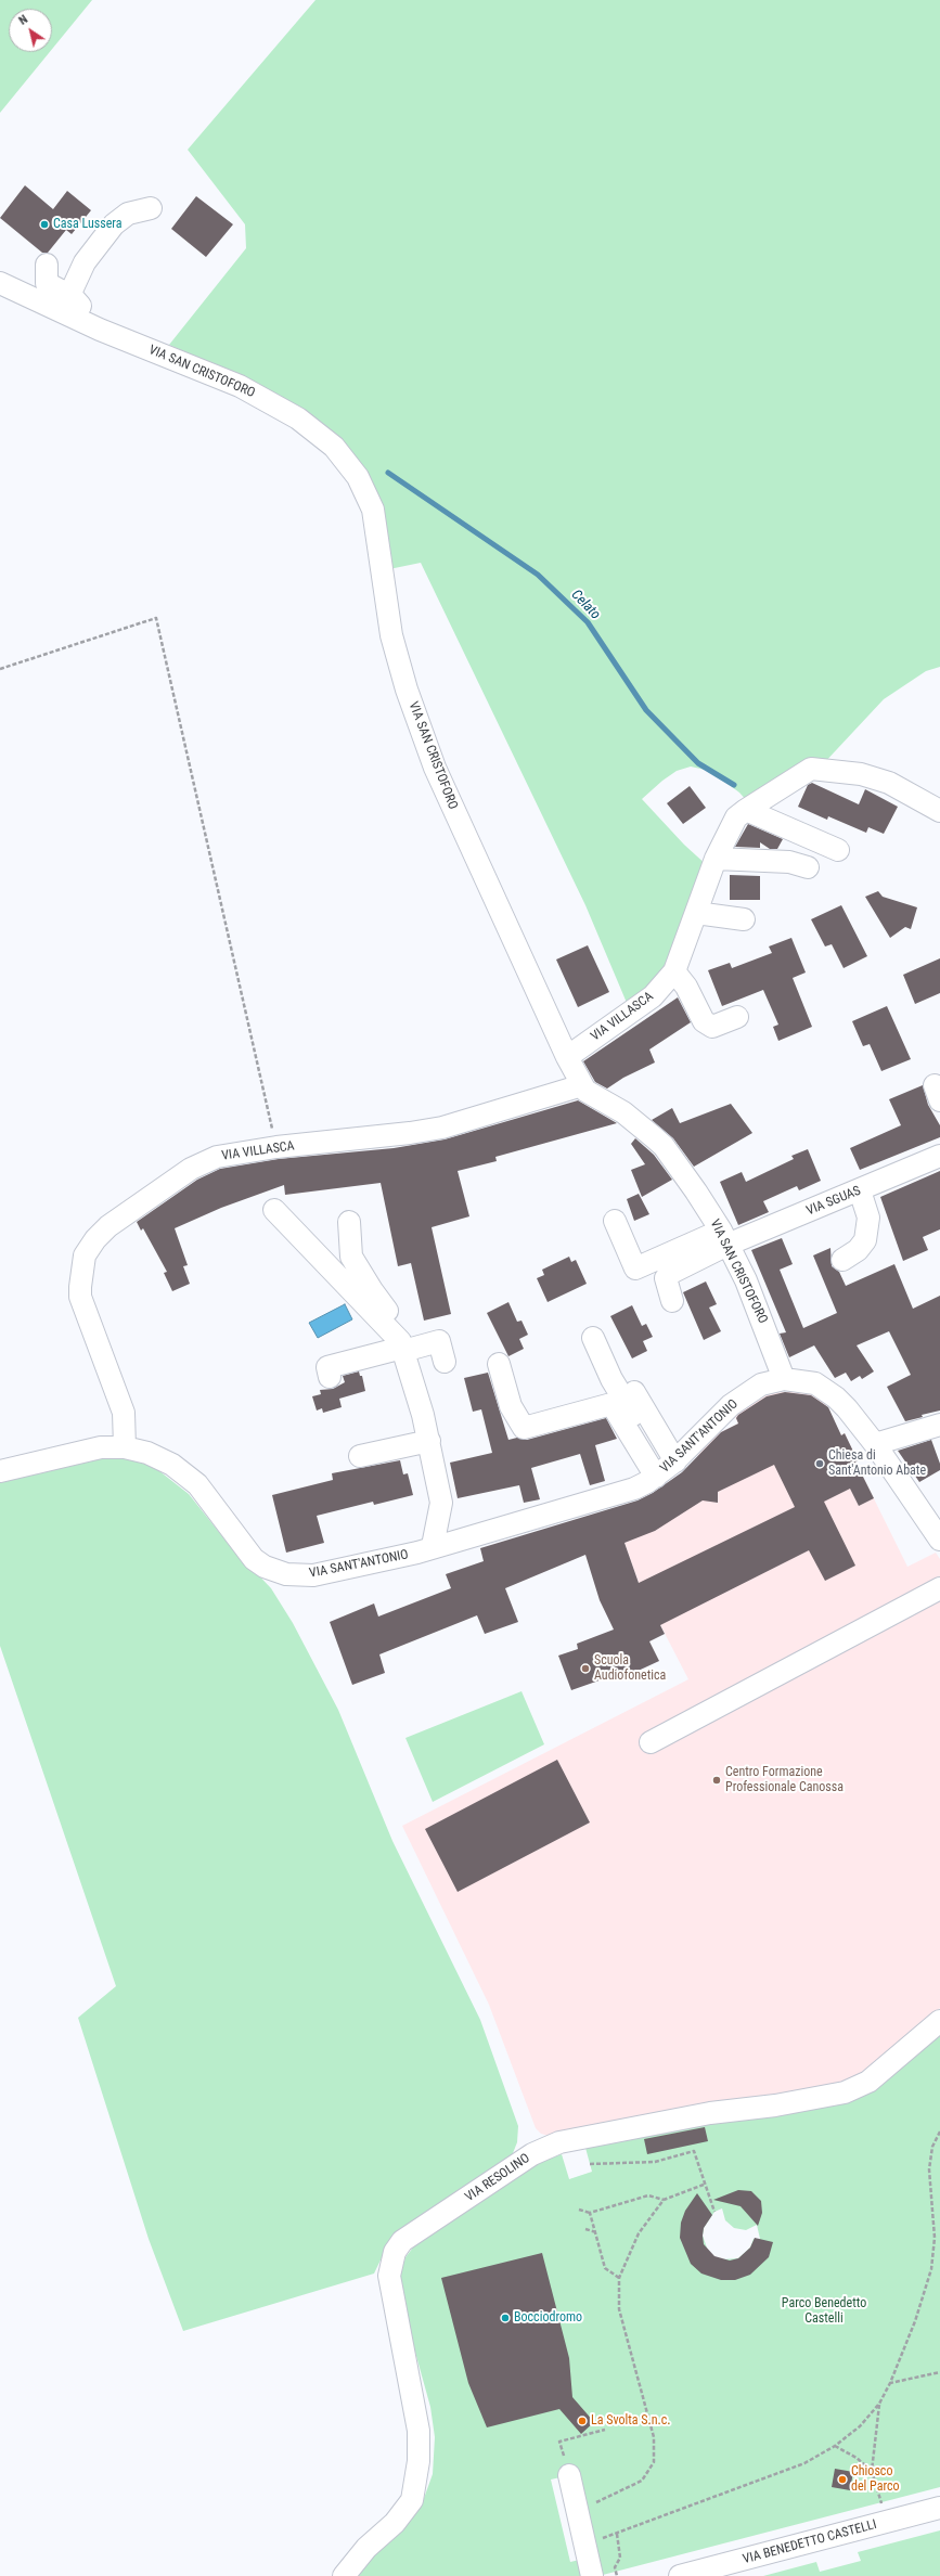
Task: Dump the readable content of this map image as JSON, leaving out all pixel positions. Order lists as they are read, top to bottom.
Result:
{
  "streets": {
    "street": [
      "VIA SAN CRISTOFORO",
      "VIA VILLASCA",
      "VIA SGUAS",
      "VIA SANT'ANTONIO",
      "VIA RESOLINO",
      "VIA BENEDETTO CASTELLI"
    ]
  },
  "crossings": [
    ["VIA SAN CRISTOFORO", "VIA VILLASCA"],
    ["VIA SAN CRISTOFORO", "VIA SGUAS"],
    ["VIA SAN CRISTOFORO", "VIA SANT'ANTONIO"],
    ["VIA VILLASCA", "VIA SANT'ANTONIO"]
  ],
  "water": ["Celato"],
  "parks": ["Parco Benedetto Castelli"],
  "places": [
    "Casa Lussera",
    "Chiesa di Sant'Antonio Abate",
    "Scuola Audiofonetica",
    "Centro Formazione Professionale Canossa",
    "Bocciodromo",
    "La Svolta S.n.c.",
    "Chiosco del Parco"
  ],
  "north": "top left"
}
